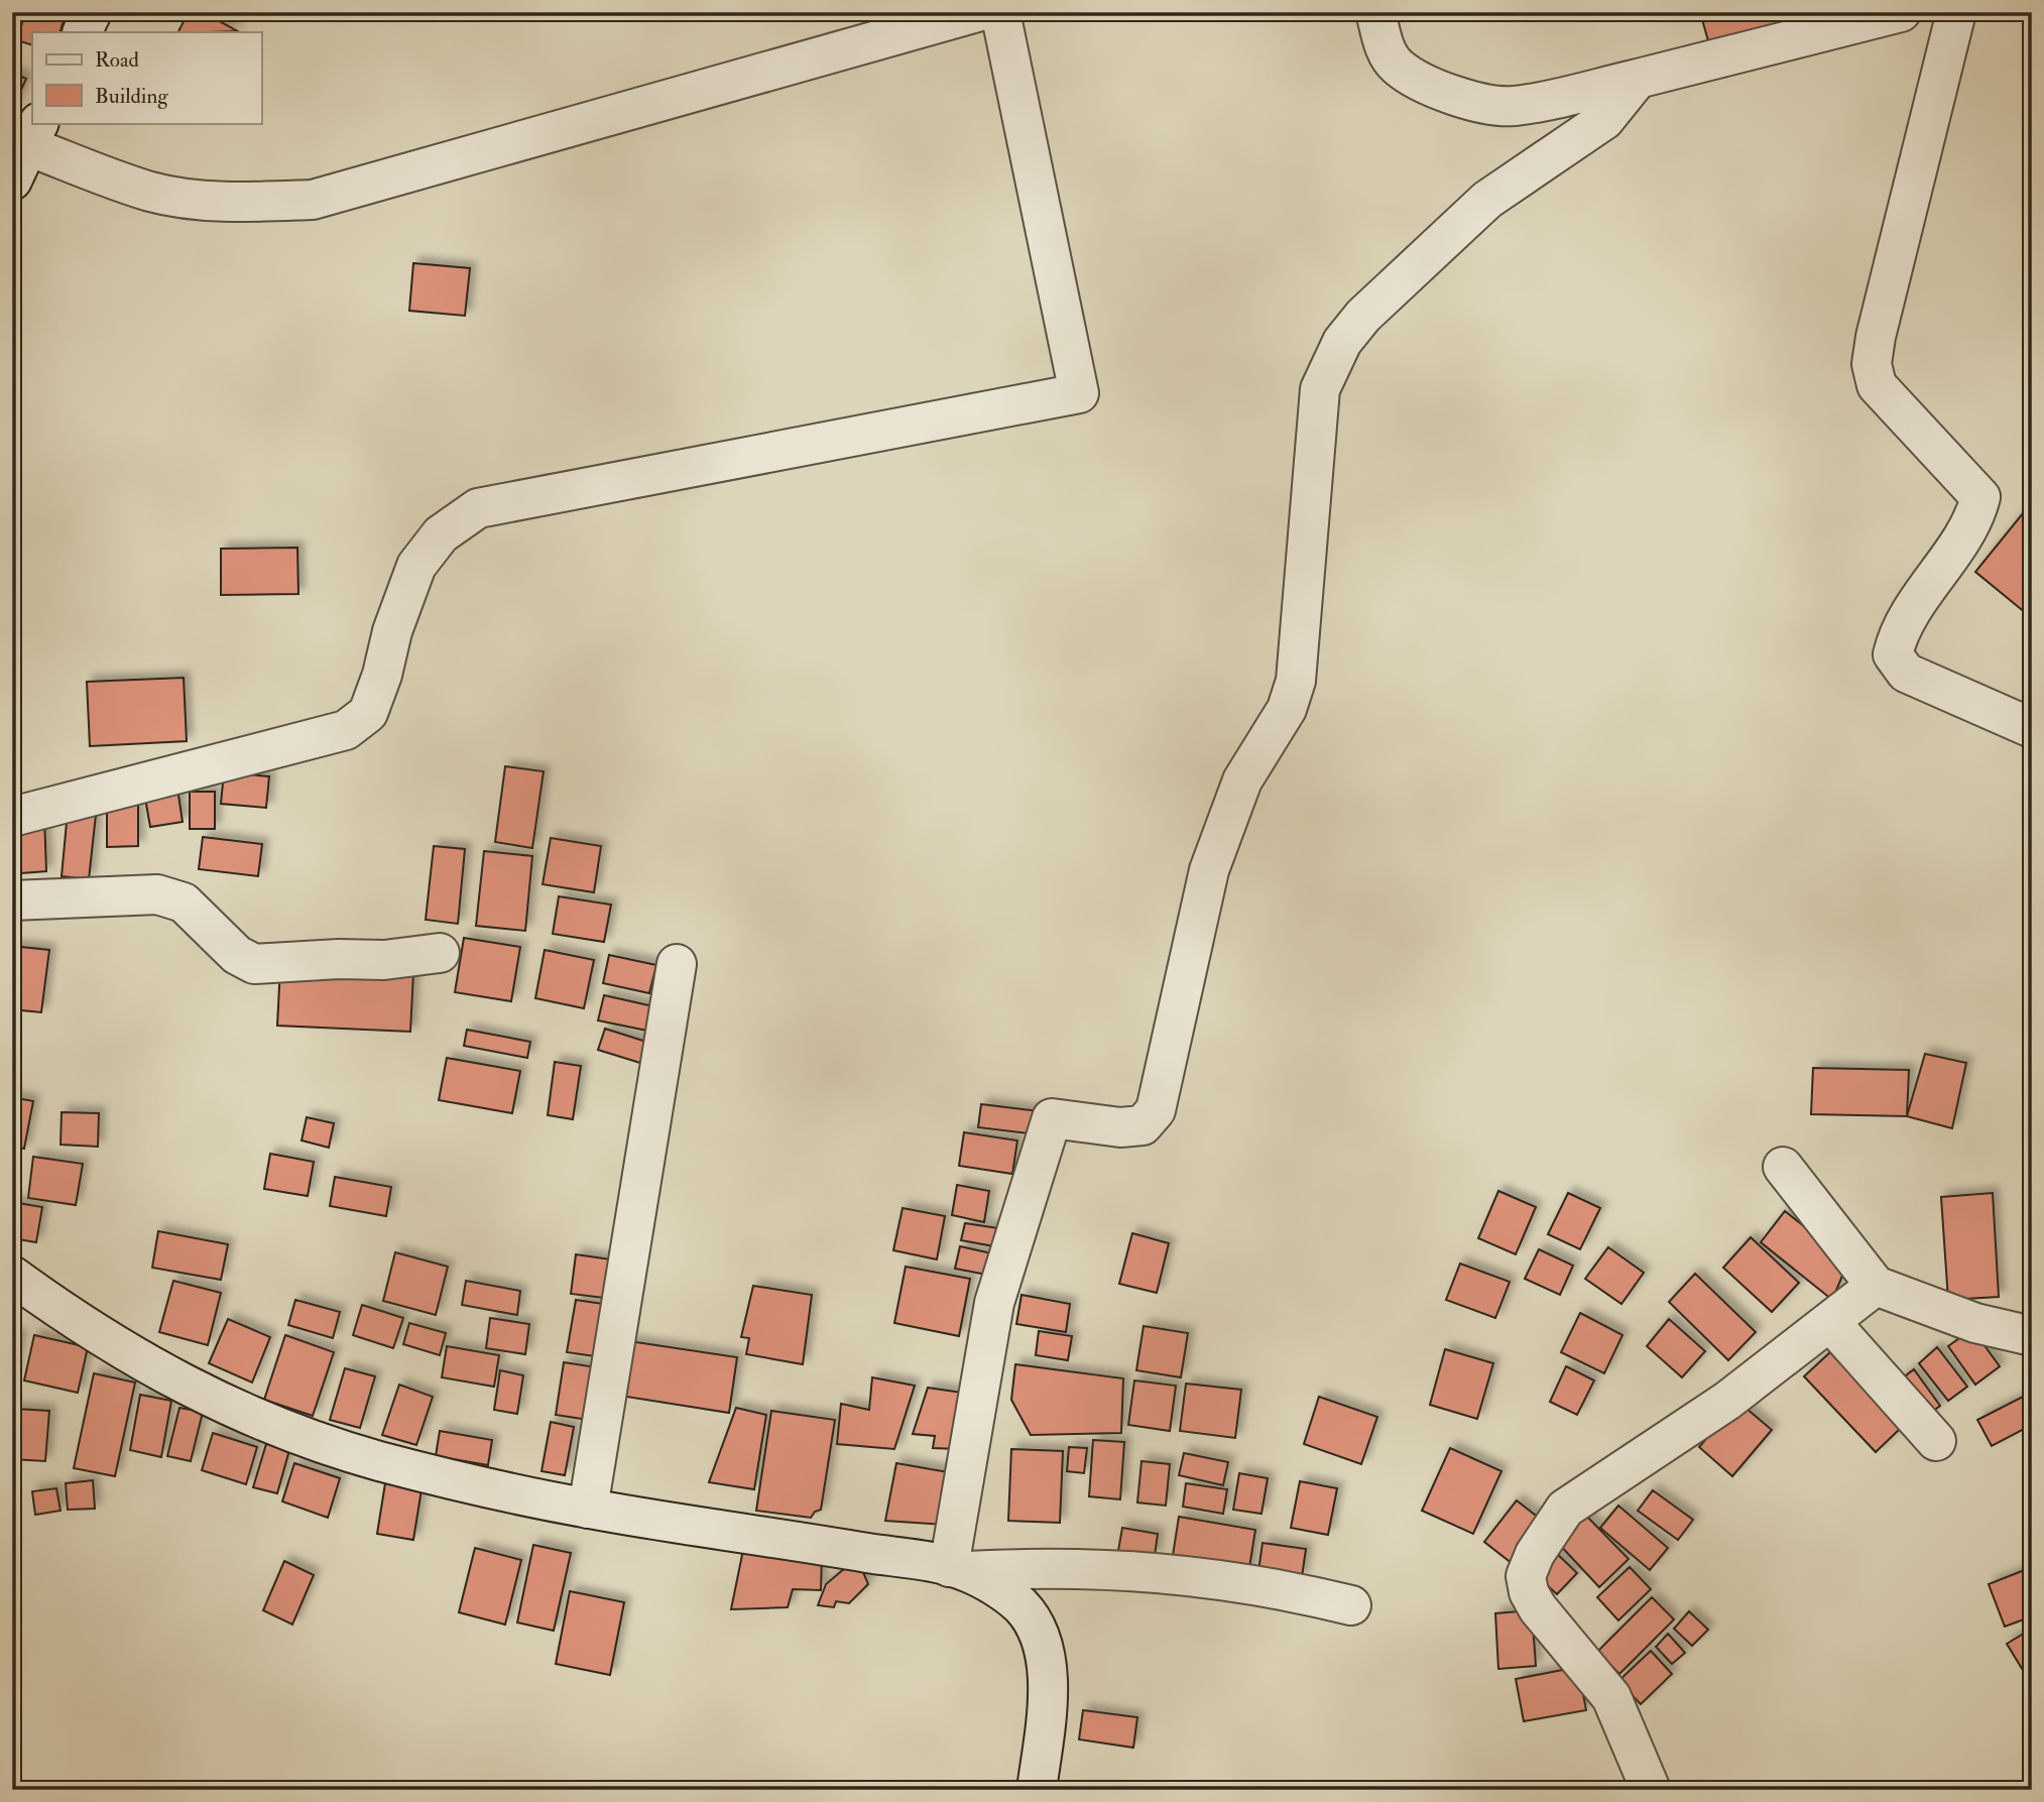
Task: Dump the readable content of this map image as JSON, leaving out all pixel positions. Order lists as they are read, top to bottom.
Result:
{
  "legend": ["Road", "Building"]
}
